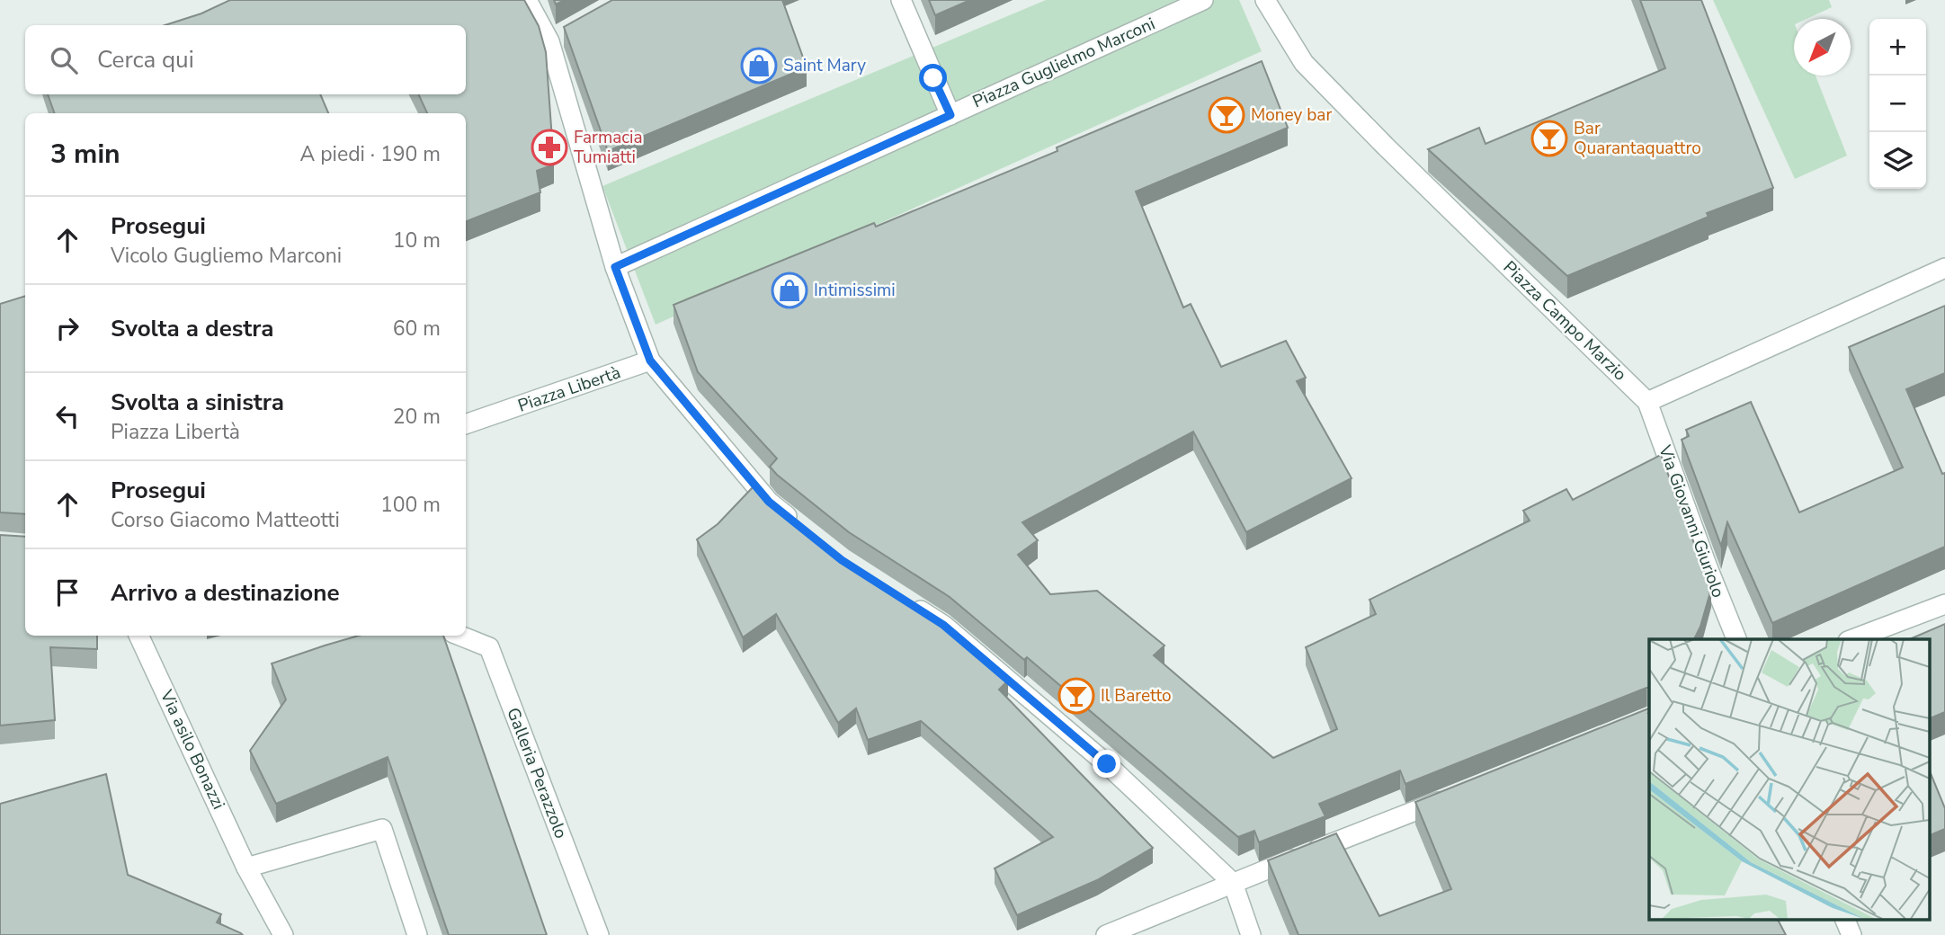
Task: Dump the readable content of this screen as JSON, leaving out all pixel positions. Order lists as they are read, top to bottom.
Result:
{
  "streets": {
    "street": [
      "Piazza Guglielmo Marconi",
      "Piazza Campo Marzio",
      "Piazza Libertà",
      "Via Giovanni Giuriolo",
      "Via asilo Bonazzi",
      "Galleria Perazzolo"
    ]
  },
  "crossings": [
    ["Piazza Campo Marzio", "Via Giovanni Giuriolo"]
  ],
  "places": {
    "shop": ["Saint Mary", "Intimissimi"],
    "bar": ["Money bar", "Bar Quarantaquattro", "Il Baretto"],
    "pharmacy": ["Farmacia Tumiatti"]
  },
  "north": "bottom left",
  "page": {
    "map_buttons": ["+", "−"],
    "search": "Cerca qui",
    "heading": ["3 min", "A piedi · 190 m"],
    "list": [
      ["Prosegui", "Vicolo Gugliemo Marconi", "10 m"],
      ["Svolta a destra", "60 m"],
      ["Svolta a sinistra", "Piazza Libertà", "20 m"],
      ["Prosegui", "Corso Giacomo Matteotti", "100 m"],
      "Arrivo a destinazione"
    ]
  }
}
